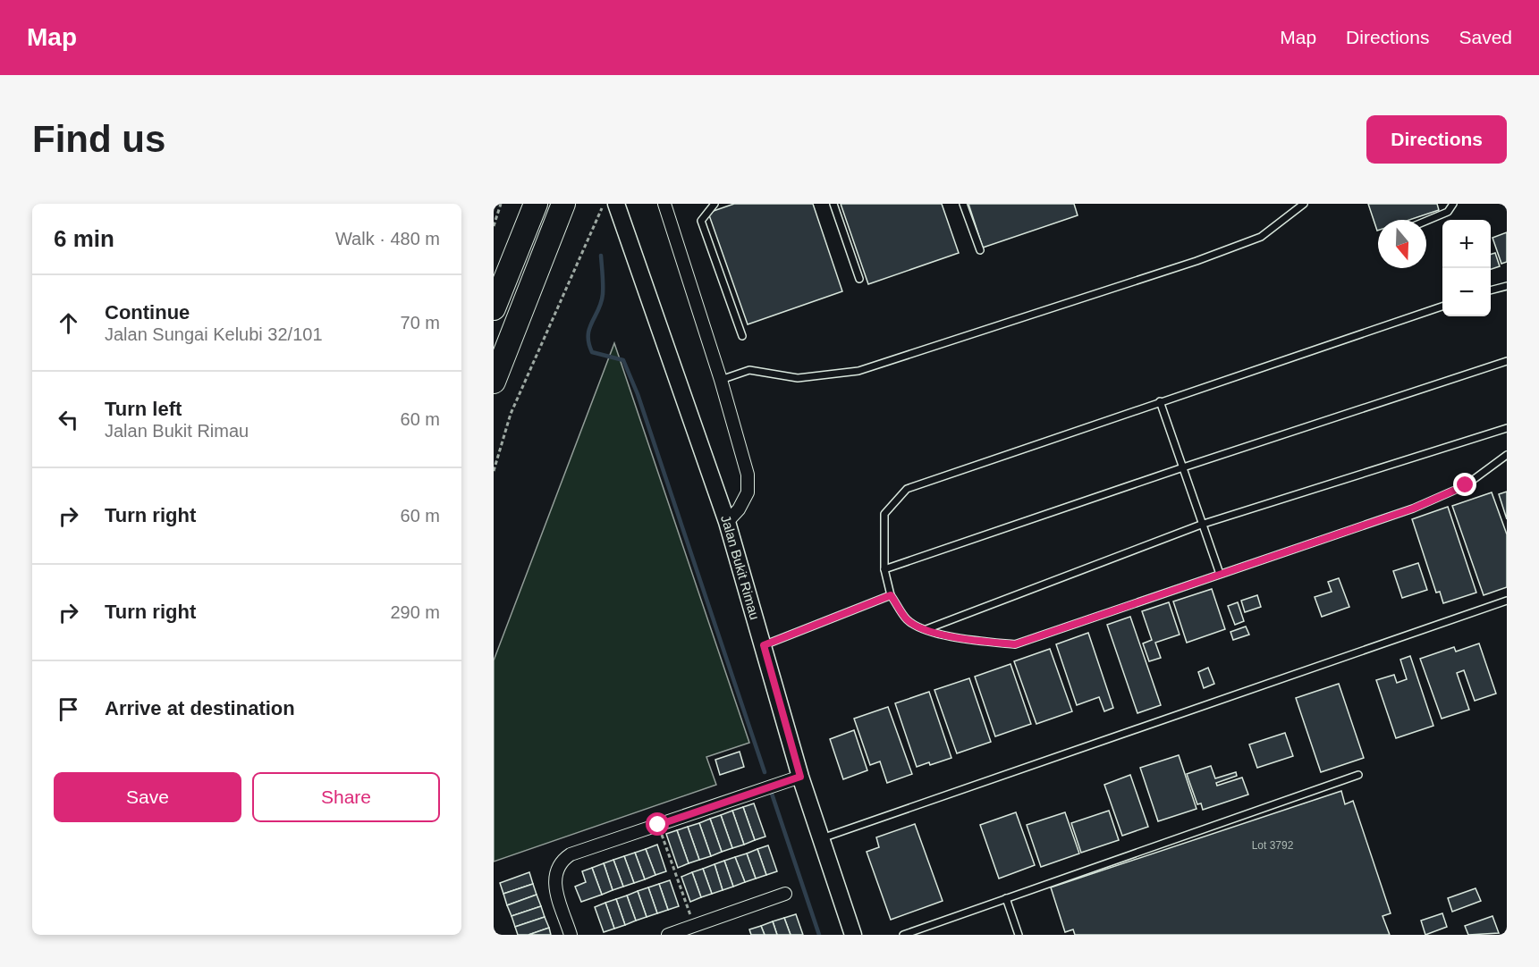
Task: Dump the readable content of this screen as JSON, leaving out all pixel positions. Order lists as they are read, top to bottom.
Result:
{
  "streets": {
    "street": ["Jalan Bukit Rimau"]
  },
  "house_numbers": ["Lot 3792"],
  "north": "bottom",
  "page": {
    "header": "Map",
    "nav": ["Map", "Directions", "Saved"],
    "buttons": [
      "Directions",
      ["Save", "Share"]
    ],
    "title": "Find us",
    "heading": ["6 min", "Walk · 480 m"],
    "map_buttons": ["+", "−"],
    "list": [
      ["Continue", "Jalan Sungai Kelubi 32/101", "70 m"],
      ["Turn left", "Jalan Bukit Rimau", "60 m"],
      ["Turn right", "60 m"],
      ["Turn right", "290 m"],
      "Arrive at destination"
    ]
  }
}
